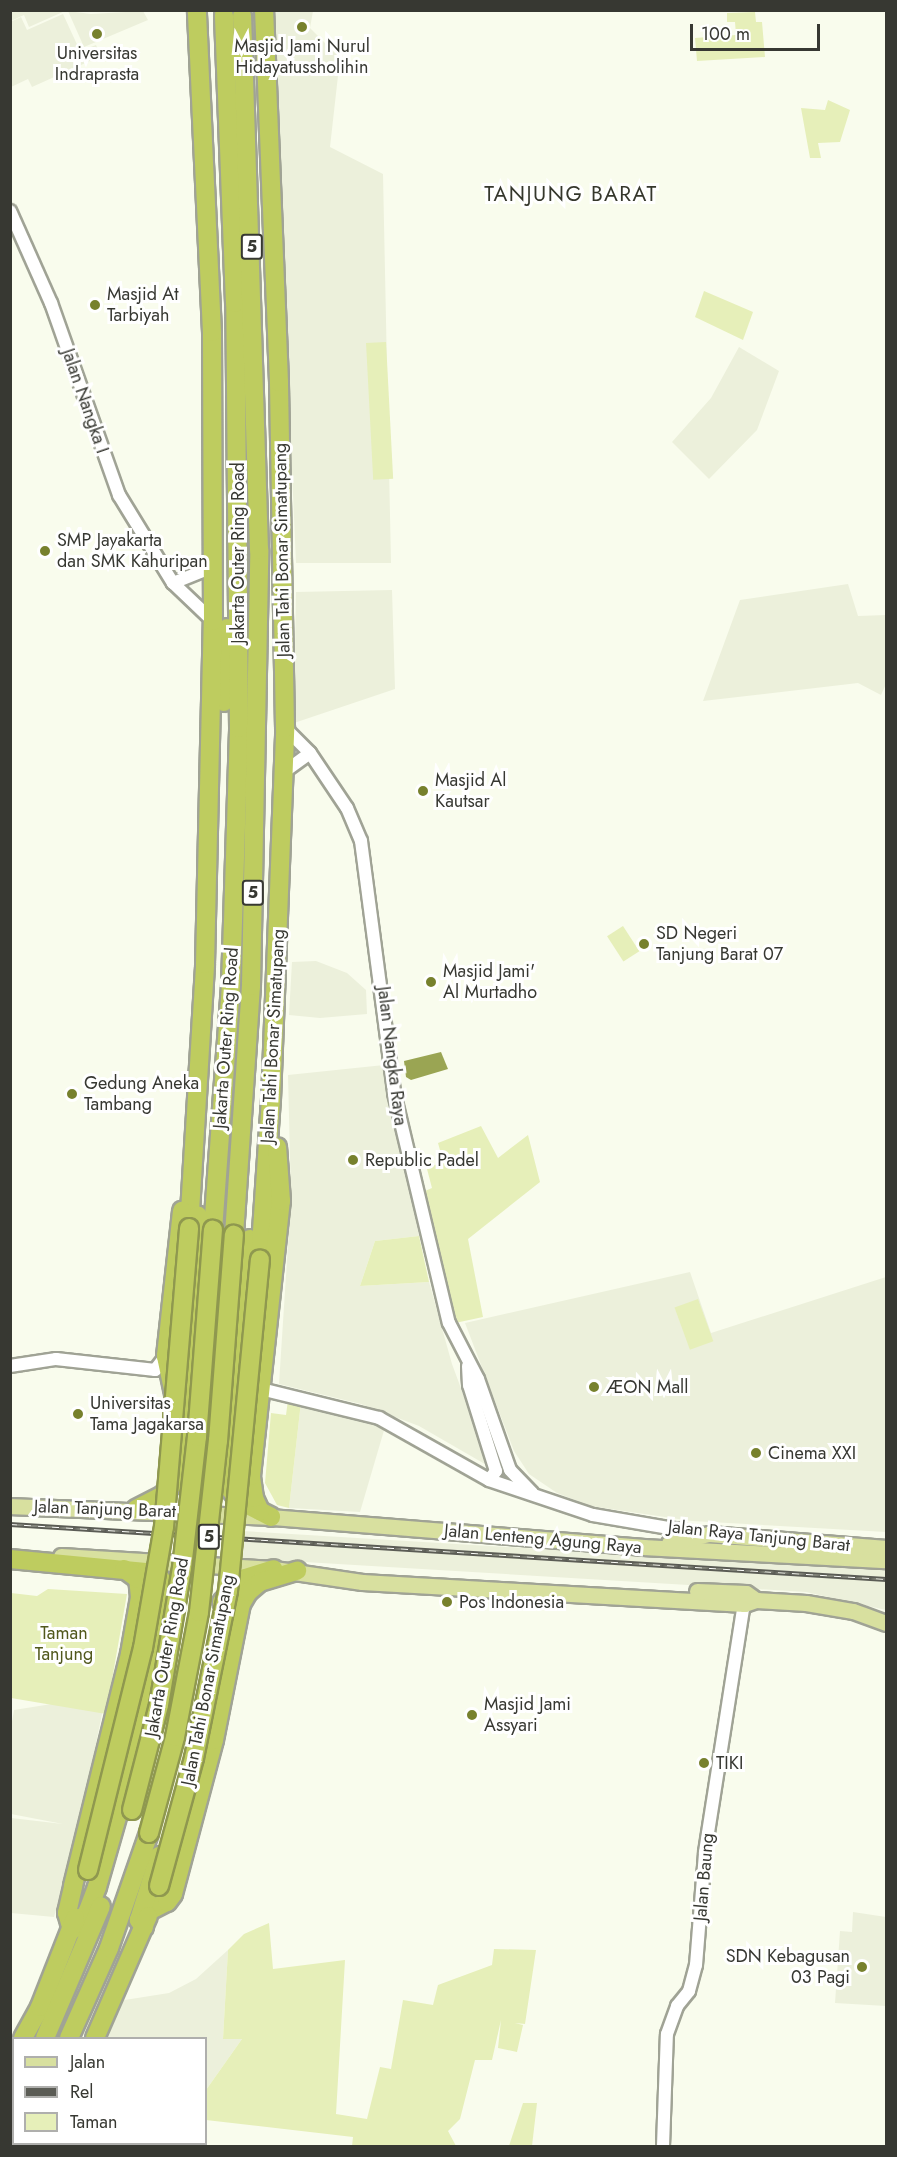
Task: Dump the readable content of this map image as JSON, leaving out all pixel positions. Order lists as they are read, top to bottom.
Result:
{
  "streets": {
    "highway": ["5", "Jalan Tahi Bonar Simatupang", "Jakarta Outer Ring Road"],
    "main road": ["Jalan Tanjung Barat", "Jalan Raya Tanjung Barat", "Jalan Lenteng Agung Raya"],
    "street": ["Jalan Nangka I", "Jalan Nangka Raya", "Jalan Baung"]
  },
  "crossings": [
    ["Jalan Tahi Bonar Simatupang", "Jalan Nangka Raya"],
    ["Jalan Nangka Raya", "Jalan Raya Tanjung Barat"],
    ["Jalan Tanjung Barat", "Jalan Lenteng Agung Raya"]
  ],
  "districts": ["TANJUNG BARAT"],
  "parks": ["Taman Tanjung"],
  "places": [
    "Masjid Jami Nurul Hidayatussholihin",
    "Universitas Indraprasta",
    "Masjid At Tarbiyah",
    "SMP Jayakarta dan SMK Kahuripan",
    "Masjid Al Kautsar",
    "SD Negeri Tanjung Barat 07",
    "Masjid Jami' Al Murtadho",
    "Gedung Aneka Tambang",
    "Republic Padel",
    "ÆON Mall",
    "Universitas Tama Jagakarsa",
    "Cinema XXI",
    "Pos Indonesia",
    "Masjid Jami Assyari",
    "TIKI",
    "SDN Kebagusan 03 Pagi"
  ],
  "legend": ["Jalan", "Rel", "Taman"],
  "scale_bar": "100 m"
}
